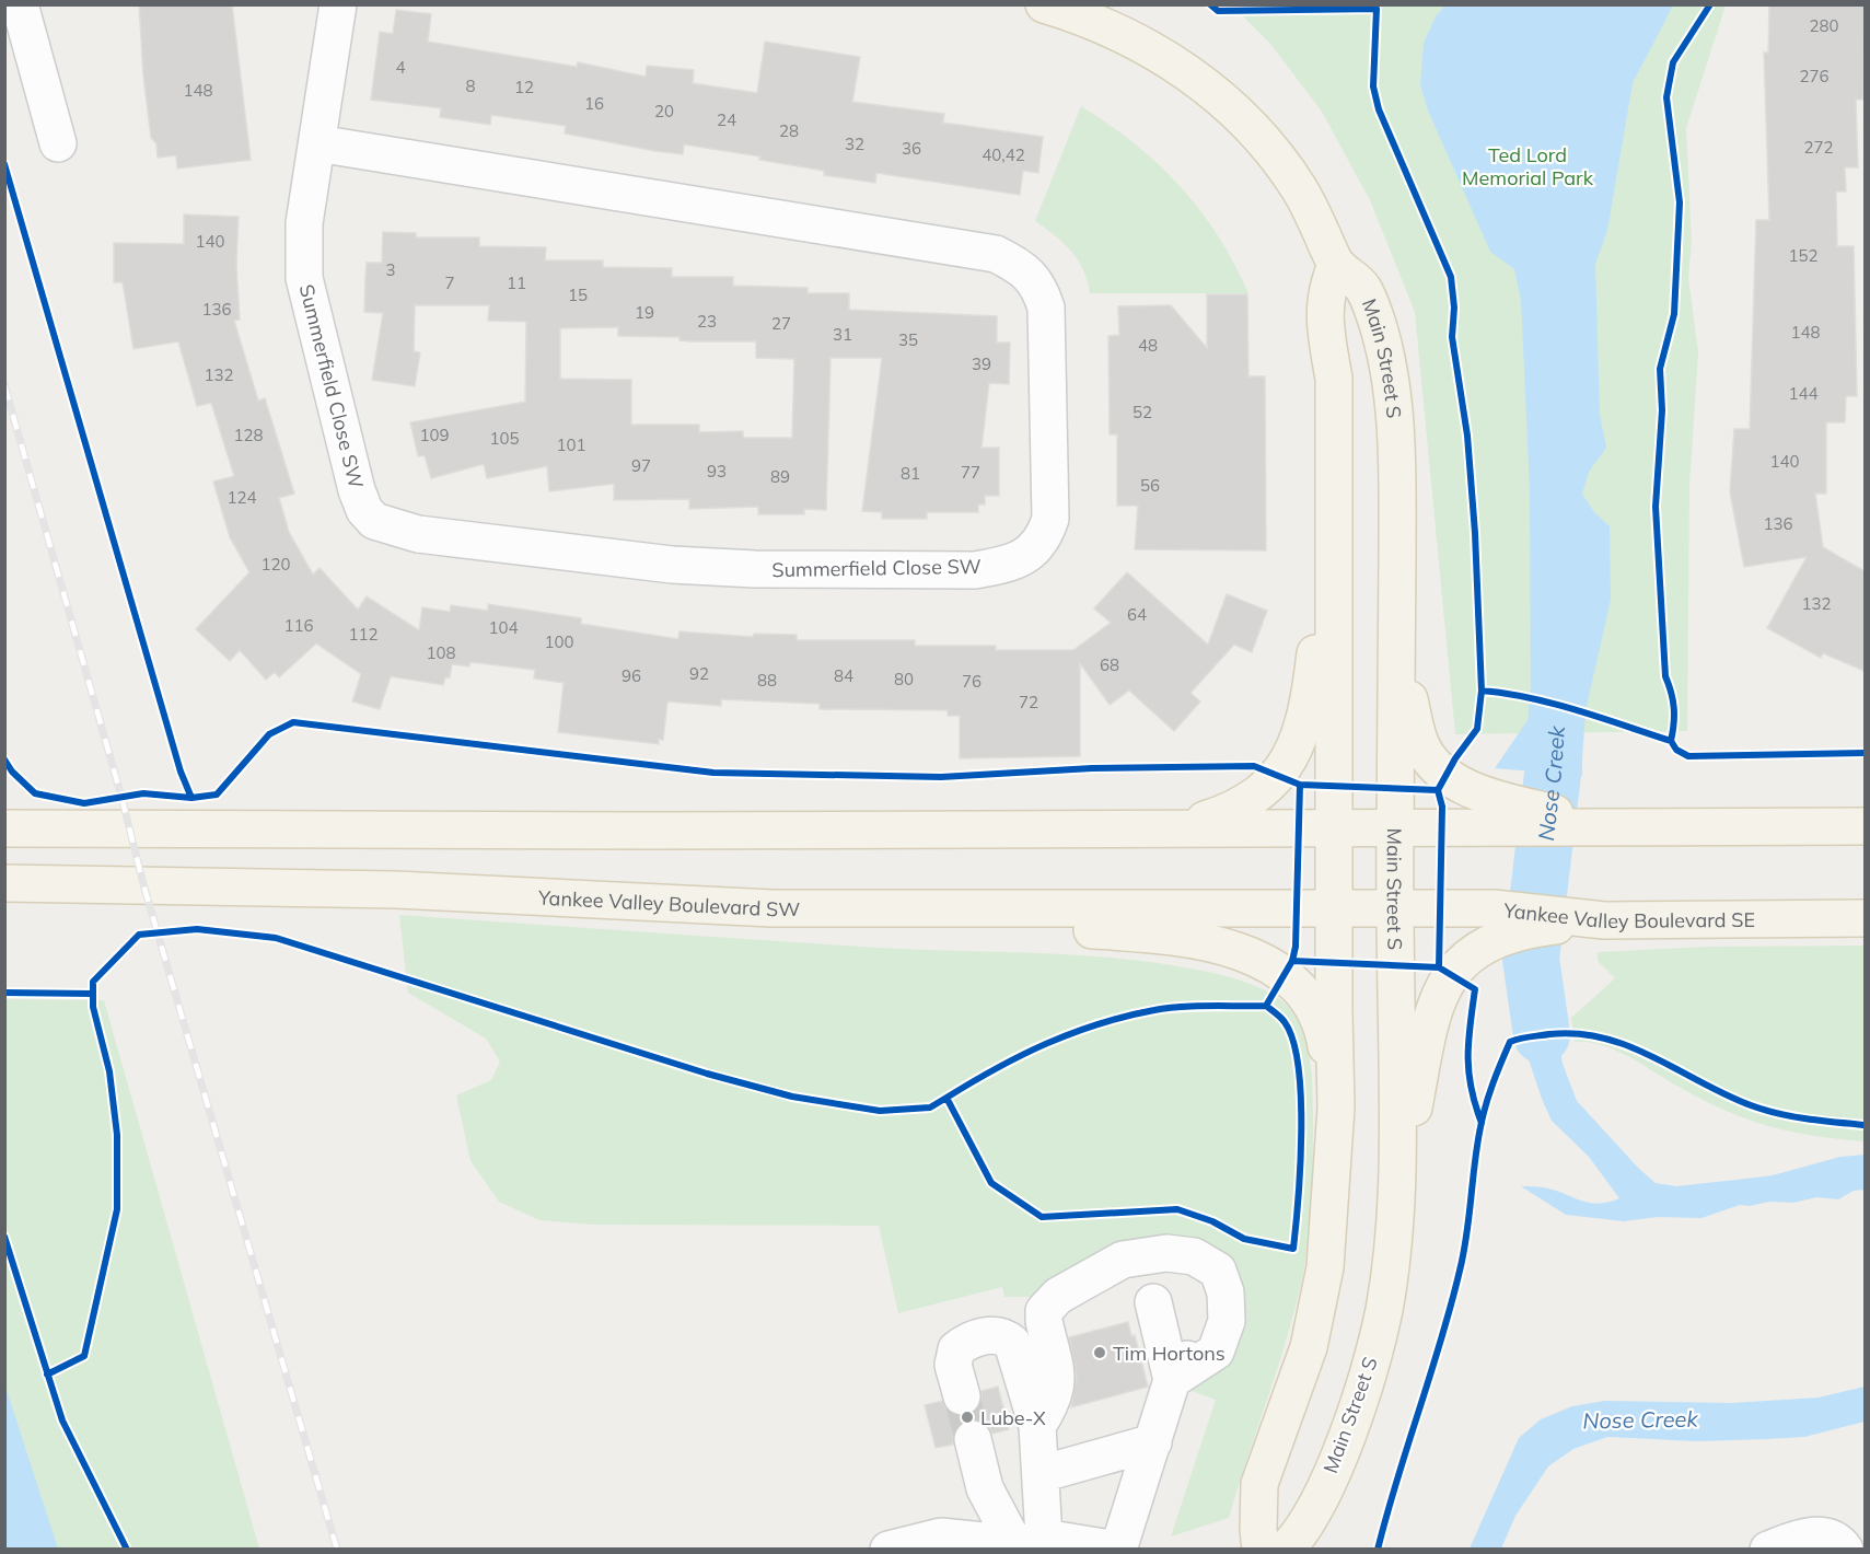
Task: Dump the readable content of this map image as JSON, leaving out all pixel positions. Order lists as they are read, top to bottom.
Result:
{
  "streets": {
    "main road": ["Main Street S", "Yankee Valley Boulevard SW", "Yankee Valley Boulevard SE"],
    "street": ["Summerfield Close SW"]
  },
  "crossings": [
    ["Main Street S", "Yankee Valley Boulevard SW"],
    ["Main Street S", "Yankee Valley Boulevard SE"],
    ["Yankee Valley Boulevard SW", "Yankee Valley Boulevard SE"]
  ],
  "water": ["Nose Creek"],
  "parks": ["Ted Lord Memorial Park"],
  "places": ["Tim Hortons", "Lube-X"],
  "house_numbers": [
    "280",
    "4",
    "276",
    "8",
    "12",
    "148",
    "16",
    "20",
    "24",
    "28",
    "32",
    "272",
    "36",
    "40,42",
    "140",
    "152",
    "3",
    "7",
    "11",
    "15",
    "136",
    "19",
    "23",
    "27",
    "148",
    "31",
    "35",
    "48",
    "39",
    "132",
    "144",
    "52",
    "128",
    "109",
    "105",
    "101",
    "140",
    "97",
    "93",
    "77",
    "81",
    "89",
    "56",
    "124",
    "136",
    "120",
    "132",
    "64",
    "116",
    "104",
    "112",
    "100",
    "108",
    "68",
    "92",
    "96",
    "84",
    "80",
    "88",
    "76",
    "72"
  ]
}
